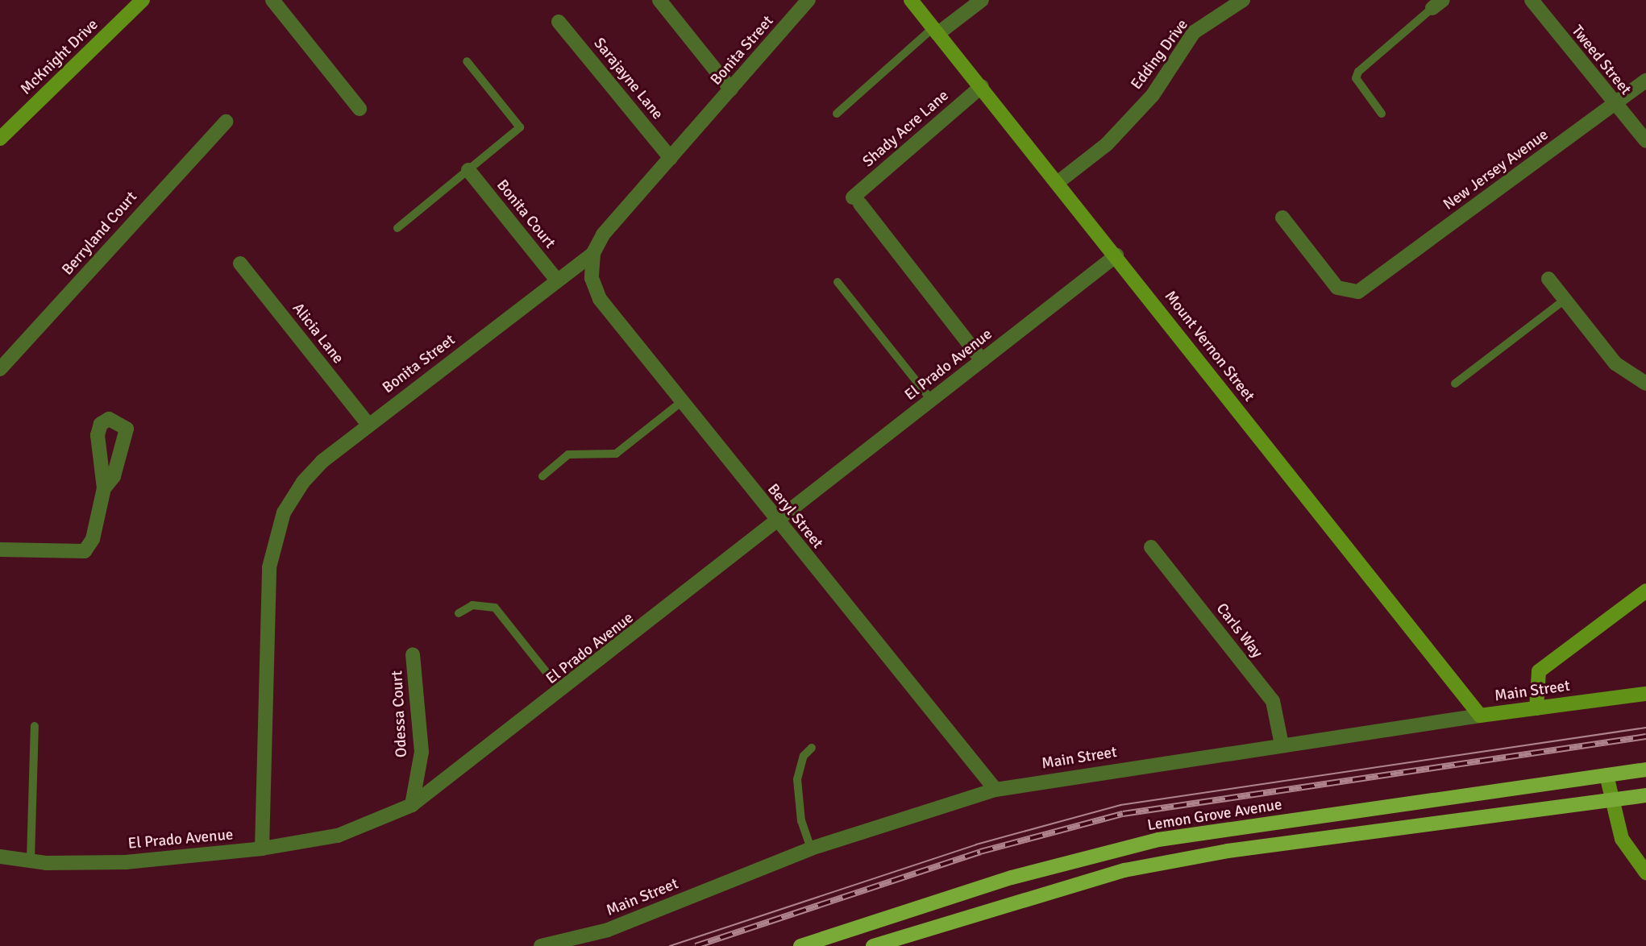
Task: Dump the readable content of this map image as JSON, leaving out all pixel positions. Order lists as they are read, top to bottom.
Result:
{
  "streets": {
    "main road": ["Lemon Grove Avenue"],
    "street": [
      "Bonita Street",
      "Edding Drive",
      "McKnight Drive",
      "Tweed Street",
      "Sarajayne Lane",
      "Shady Acre Lane",
      "New Jersey Avenue",
      "Bonita Court",
      "Berryland Court",
      "Alicia Lane",
      "Mount Vernon Street",
      "El Prado Avenue",
      "Beryl Street",
      "Carls Way",
      "Main Street",
      "Odessa Court"
    ]
  },
  "crossings": [
    ["Bonita Street", "Sarajayne Lane"],
    ["Bonita Street", "Bonita Court"],
    ["Bonita Street", "Alicia Lane"],
    ["Bonita Street", "El Prado Avenue"],
    ["Bonita Street", "Beryl Street"],
    ["Edding Drive", "Mount Vernon Street"],
    ["Tweed Street", "New Jersey Avenue"],
    ["Shady Acre Lane", "Mount Vernon Street"],
    ["Shady Acre Lane", "El Prado Avenue"],
    ["Mount Vernon Street", "El Prado Avenue"],
    ["Mount Vernon Street", "Main Street"],
    ["El Prado Avenue", "Beryl Street"],
    ["El Prado Avenue", "Odessa Court"],
    ["Beryl Street", "Main Street"],
    ["Carls Way", "Main Street"]
  ]
}
